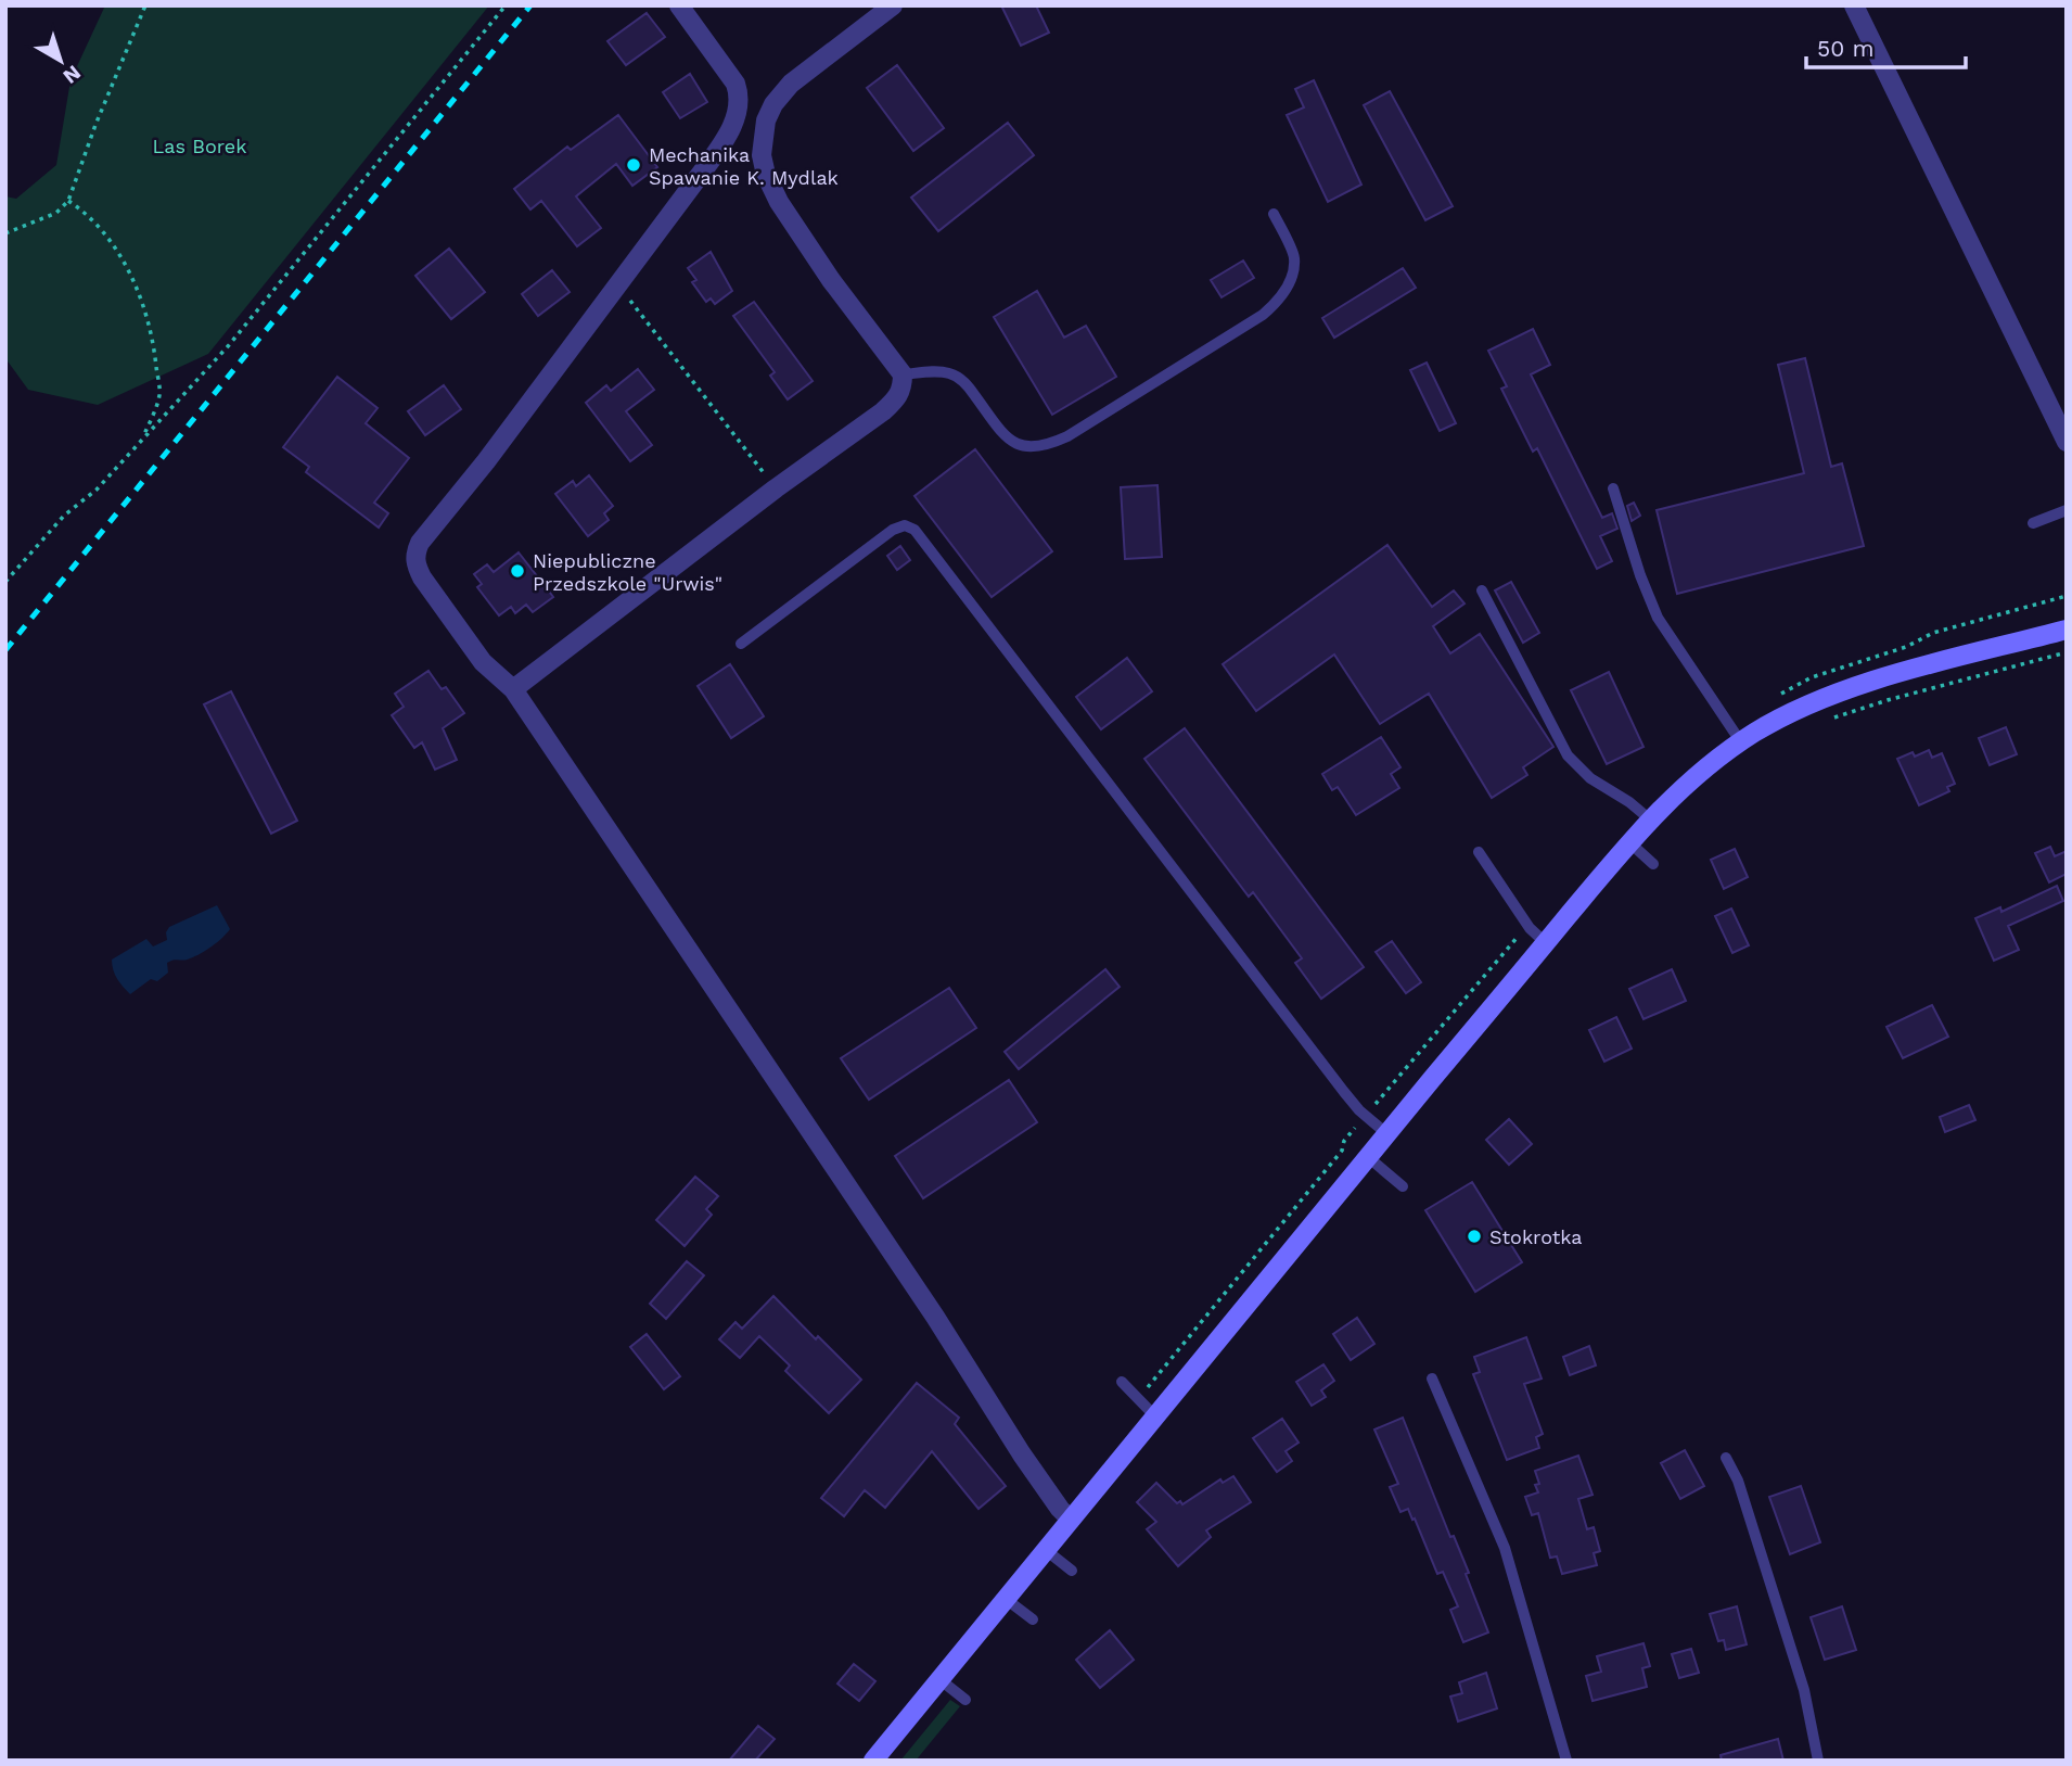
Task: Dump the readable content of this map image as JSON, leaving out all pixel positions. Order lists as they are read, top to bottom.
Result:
{
  "parks": ["Las Borek"],
  "places": ["Mechanika Spawanie K. Mydlak", "Niepubliczne Przedszkole \"Urwis\"", "Stokrotka"],
  "scale_bar": "50 m",
  "north": "bottom right"
}
